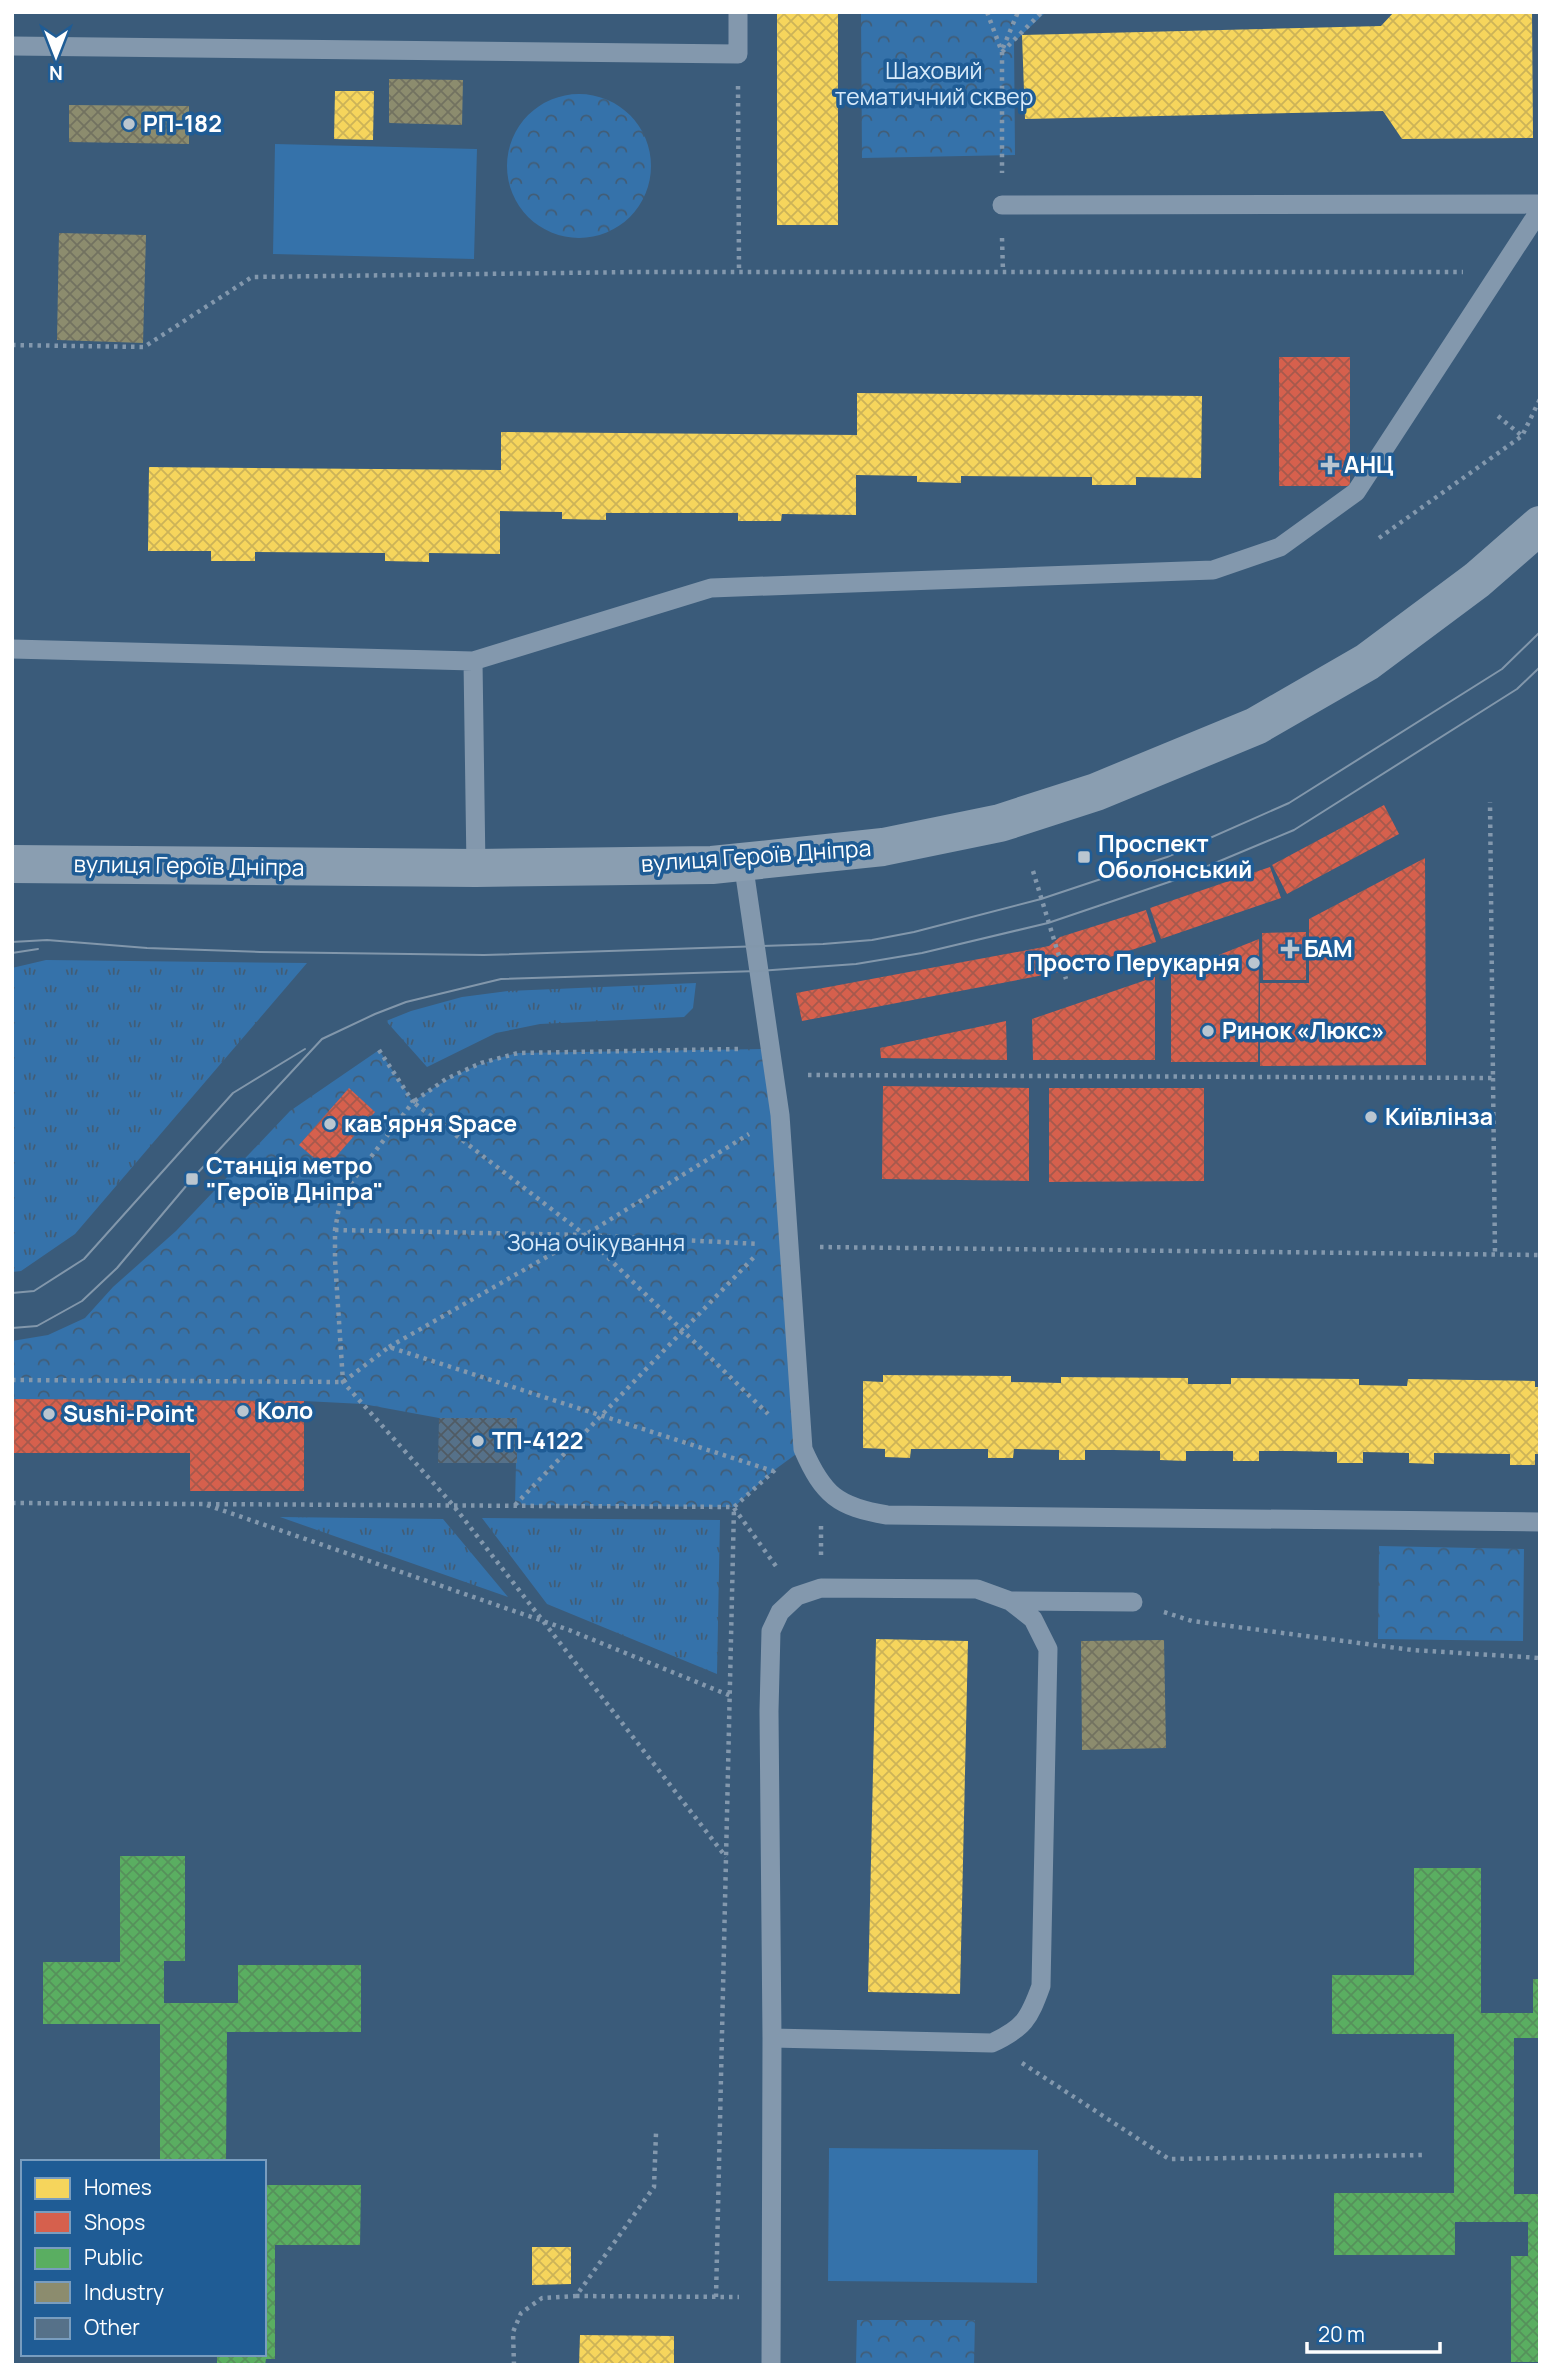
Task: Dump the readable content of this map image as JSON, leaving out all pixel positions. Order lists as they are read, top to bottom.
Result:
{
  "streets": {
    "main road": ["вулиця Героїв Дніпра"]
  },
  "parks": ["Шаховий тематичний сквер", "Зона очікування"],
  "places": {
    "other": [
      "РП-182",
      "Просто Перукарня",
      "Ринок «Люкс»",
      "Київлінза",
      "кав'ярня Space",
      "Коло",
      "Sushi-Point",
      "ТП-4122"
    ],
    "health": ["АНЦ", "БАМ"],
    "transit": ["Проспект Оболонський", "Станція метро \"Героїв Дніпра\""]
  },
  "legend": [
    "Homes",
    "Shops",
    "Public",
    "Industry",
    "Other"
  ],
  "scale_bar": "20 m",
  "north": "bottom"
}
